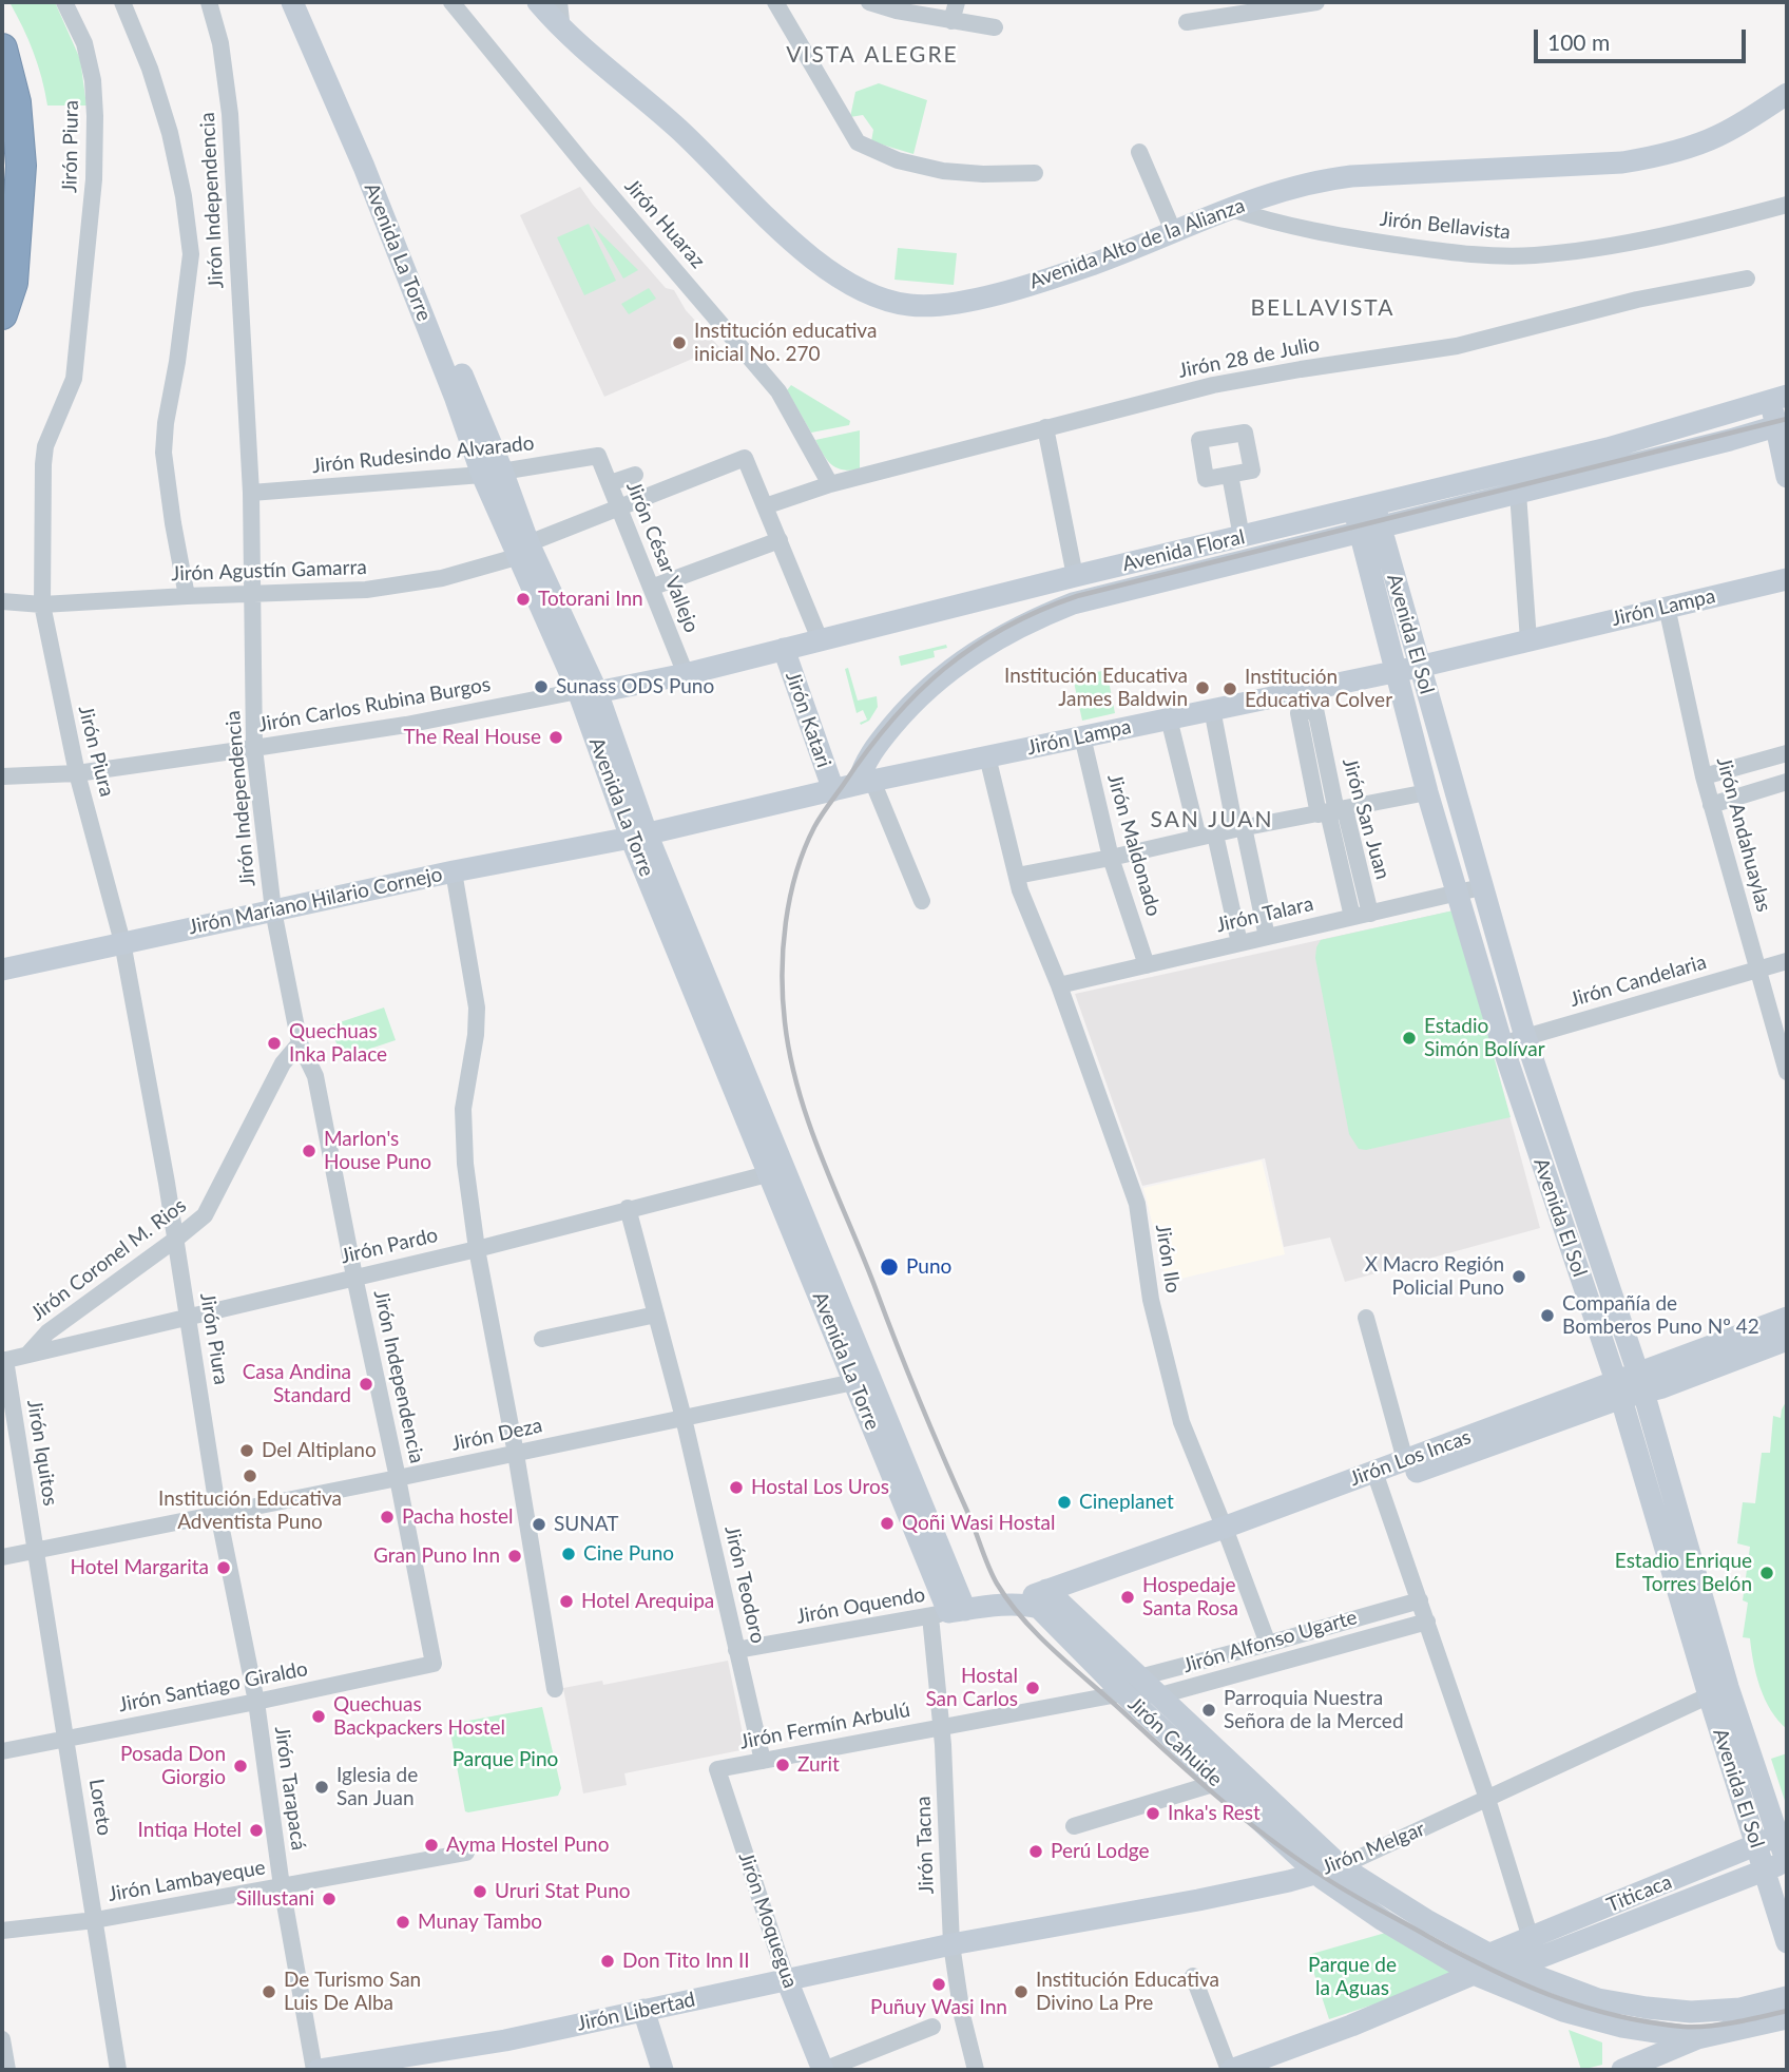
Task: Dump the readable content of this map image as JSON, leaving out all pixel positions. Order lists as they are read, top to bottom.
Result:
{
  "streets": {
    "street": [
      "Jirón Piura",
      "Jirón Independencia",
      "Jirón Huaraz",
      "Jirón Bellavista",
      "Avenida Alto de la Alianza",
      "Avenida La Torre",
      "Jirón 28 de Julio",
      "Jirón Rudesindo Alvarado",
      "Avenida Floral",
      "Jirón César Vallejo",
      "Jirón Agustín Gamarra",
      "Jirón Lampa",
      "Avenida El Sol",
      "Jirón Carlos Rubina Burgos",
      "Jirón Katari",
      "Jirón San Juan",
      "Jirón Andahuaylas",
      "Jirón Maldonado",
      "Jirón Mariano Hilario Cornejo",
      "Jirón Talara",
      "Jirón Candelaria",
      "Jirón Pardo",
      "Jirón Ilo",
      "Jirón Coronel M. Rios",
      "Jirón Deza",
      "Jirón Iquitos",
      "Jirón Los Incas",
      "Jirón Teodoro",
      "Jirón Oquendo",
      "Jirón Alfonso Ugarte",
      "Jirón Santiago Giraldo",
      "Jirón Fermín Arbulú",
      "Jirón Cahuide",
      "Jirón Tarapacá",
      "Loreto",
      "Jirón Tacna",
      "Jirón Melgar",
      "Jirón Lambayeque",
      "Titicaca",
      "Jirón Moquegua",
      "Jirón Libertad"
    ]
  },
  "crossings": [
    ["Jirón Piura", "Jirón Agustín Gamarra"],
    ["Jirón Piura", "Jirón Carlos Rubina Burgos"],
    ["Jirón Piura", "Jirón Mariano Hilario Cornejo"],
    ["Jirón Piura", "Jirón Pardo"],
    ["Jirón Piura", "Jirón Coronel M. Rios"],
    ["Jirón Piura", "Jirón Deza"],
    ["Jirón Piura", "Jirón Tarapacá"],
    ["Jirón Independencia", "Jirón Rudesindo Alvarado"],
    ["Jirón Independencia", "Jirón Agustín Gamarra"],
    ["Jirón Independencia", "Jirón Carlos Rubina Burgos"],
    ["Jirón Independencia", "Jirón Mariano Hilario Cornejo"],
    ["Jirón Independencia", "Jirón Pardo"],
    ["Jirón Independencia", "Jirón Coronel M. Rios"],
    ["Jirón Independencia", "Jirón Deza"],
    ["Jirón Independencia", "Jirón Santiago Giraldo"],
    ["Jirón Huaraz", "Jirón 28 de Julio"],
    ["Jirón Bellavista", "Avenida Alto de la Alianza"],
    ["Avenida La Torre", "Jirón Rudesindo Alvarado"],
    ["Avenida La Torre", "Avenida Floral"],
    ["Avenida La Torre", "Jirón Agustín Gamarra"],
    ["Avenida La Torre", "Jirón Lampa"],
    ["Avenida La Torre", "Jirón Carlos Rubina Burgos"],
    ["Avenida La Torre", "Jirón Mariano Hilario Cornejo"],
    ["Avenida La Torre", "Jirón Pardo"],
    ["Avenida La Torre", "Jirón Deza"],
    ["Avenida La Torre", "Jirón Oquendo"],
    ["Avenida La Torre", "Jirón Tacna"],
    ["Jirón Rudesindo Alvarado", "Jirón César Vallejo"],
    ["Avenida Floral", "Jirón César Vallejo"],
    ["Avenida Floral", "Jirón Lampa"],
    ["Avenida Floral", "Avenida El Sol"],
    ["Avenida Floral", "Jirón Carlos Rubina Burgos"],
    ["Avenida Floral", "Jirón Katari"],
    ["Jirón Lampa", "Avenida El Sol"],
    ["Jirón Lampa", "Jirón Katari"],
    ["Jirón Lampa", "Jirón Andahuaylas"],
    ["Jirón Lampa", "Jirón Maldonado"],
    ["Jirón Lampa", "Jirón Mariano Hilario Cornejo"],
    ["Jirón Lampa", "Jirón Ilo"],
    ["Avenida El Sol", "Jirón Talara"],
    ["Avenida El Sol", "Jirón Candelaria"],
    ["Avenida El Sol", "Jirón Los Incas"],
    ["Avenida El Sol", "Jirón Melgar"],
    ["Avenida El Sol", "Titicaca"],
    ["Jirón San Juan", "Jirón Talara"],
    ["Jirón Andahuaylas", "Jirón Candelaria"],
    ["Jirón Maldonado", "Jirón Talara"],
    ["Jirón Talara", "Jirón Ilo"],
    ["Jirón Pardo", "Jirón Coronel M. Rios"],
    ["Jirón Pardo", "Jirón Iquitos"],
    ["Jirón Pardo", "Jirón Teodoro"],
    ["Jirón Ilo", "Jirón Los Incas"],
    ["Jirón Ilo", "Jirón Alfonso Ugarte"],
    ["Jirón Deza", "Jirón Iquitos"],
    ["Jirón Deza", "Jirón Teodoro"],
    ["Jirón Deza", "Jirón Tarapacá"],
    ["Jirón Deza", "Loreto"],
    ["Jirón Iquitos", "Loreto"],
    ["Jirón Los Incas", "Jirón Cahuide"],
    ["Jirón Teodoro", "Jirón Oquendo"],
    ["Jirón Teodoro", "Jirón Fermín Arbulú"],
    ["Jirón Oquendo", "Jirón Tacna"],
    ["Jirón Alfonso Ugarte", "Jirón Fermín Arbulú"],
    ["Jirón Alfonso Ugarte", "Jirón Cahuide"],
    ["Jirón Alfonso Ugarte", "Jirón Tacna"],
    ["Jirón Santiago Giraldo", "Jirón Tarapacá"],
    ["Jirón Santiago Giraldo", "Loreto"],
    ["Jirón Fermín Arbulú", "Jirón Tacna"],
    ["Jirón Fermín Arbulú", "Jirón Moquegua"],
    ["Jirón Cahuide", "Jirón Melgar"],
    ["Jirón Tarapacá", "Jirón Lambayeque"],
    ["Jirón Tarapacá", "Jirón Libertad"],
    ["Loreto", "Jirón Lambayeque"],
    ["Jirón Tacna", "Jirón Melgar"],
    ["Jirón Tacna", "Jirón Libertad"],
    ["Jirón Melgar", "Jirón Libertad"],
    ["Jirón Moquegua", "Jirón Libertad"]
  ],
  "districts": ["VISTA ALEGRE", "BELLAVISTA", "SAN JUAN"],
  "parks": ["Parque Pino", "Parque de la Aguas"],
  "places": [
    "Institución educativa inicial No. 270",
    "Totorani Inn",
    "Sunass ODS Puno",
    "Institución Educativa James Baldwin",
    "Institución Educativa Colver",
    "The Real House",
    "Estadio Simón Bolívar",
    "Quechuas Inka Palace",
    "Marlon's House Puno",
    "Puno",
    "X Macro Región Policial Puno",
    "Compañía de Bomberos Puno Nº 42",
    "Casa Andina Standard",
    "Del Altiplano",
    "Institución Educativa Adventista Puno",
    "Hostal Los Uros",
    "Cineplanet",
    "Pacha hostel",
    "Qoñi Wasi Hostal",
    "SUNAT",
    "Cine Puno",
    "Gran Puno Inn",
    "Hotel Margarita",
    "Estadio Enrique Torres Belón",
    "Hospedaje Santa Rosa",
    "Hotel Arequipa",
    "Hostal San Carlos",
    "Parroquia Nuestra Señora de la Merced",
    "Quechuas Backpackers Hostel",
    "Zurit",
    "Posada Don Giorgio",
    "Iglesia de San Juan",
    "Inka's Rest",
    "Intiqa Hotel",
    "Ayma Hostel Puno",
    "Perú Lodge",
    "Ururi Stat Puno",
    "Sillustani",
    "Munay Tambo",
    "Don Tito Inn II",
    "Puñuy Wasi Inn",
    "De Turismo San Luis De Alba",
    "Institución Educativa Divino La Pre"
  ],
  "scale_bar": "100 m"
}
